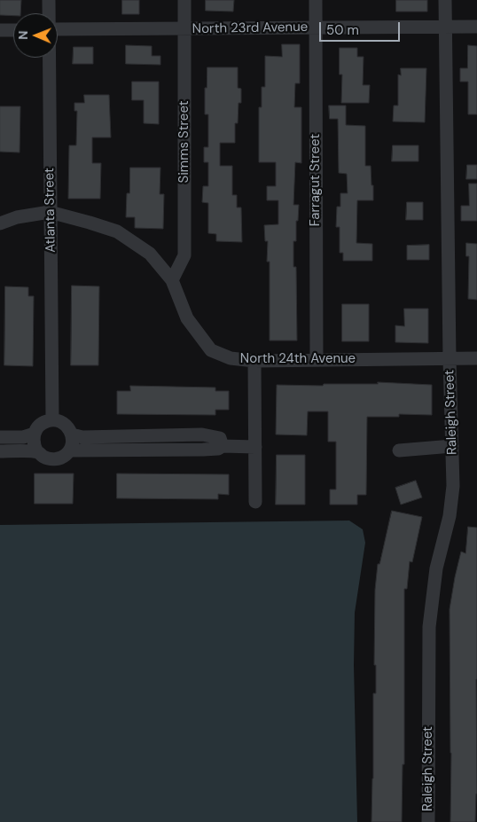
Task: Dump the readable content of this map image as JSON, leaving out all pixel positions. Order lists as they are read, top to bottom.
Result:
{
  "streets": {
    "street": [
      "North 23rd Avenue",
      "Simms Street",
      "Farragut Street",
      "Atlanta Street",
      "North 24th Avenue",
      "Raleigh Street"
    ]
  },
  "crossings": [
    ["North 23rd Avenue", "Simms Street"],
    ["North 23rd Avenue", "Farragut Street"],
    ["North 23rd Avenue", "Raleigh Street"],
    ["Simms Street", "North 24th Avenue"],
    ["Farragut Street", "North 24th Avenue"],
    ["Atlanta Street", "North 24th Avenue"],
    ["North 24th Avenue", "Raleigh Street"]
  ],
  "scale_bar": "50 m",
  "north": "left"
}
